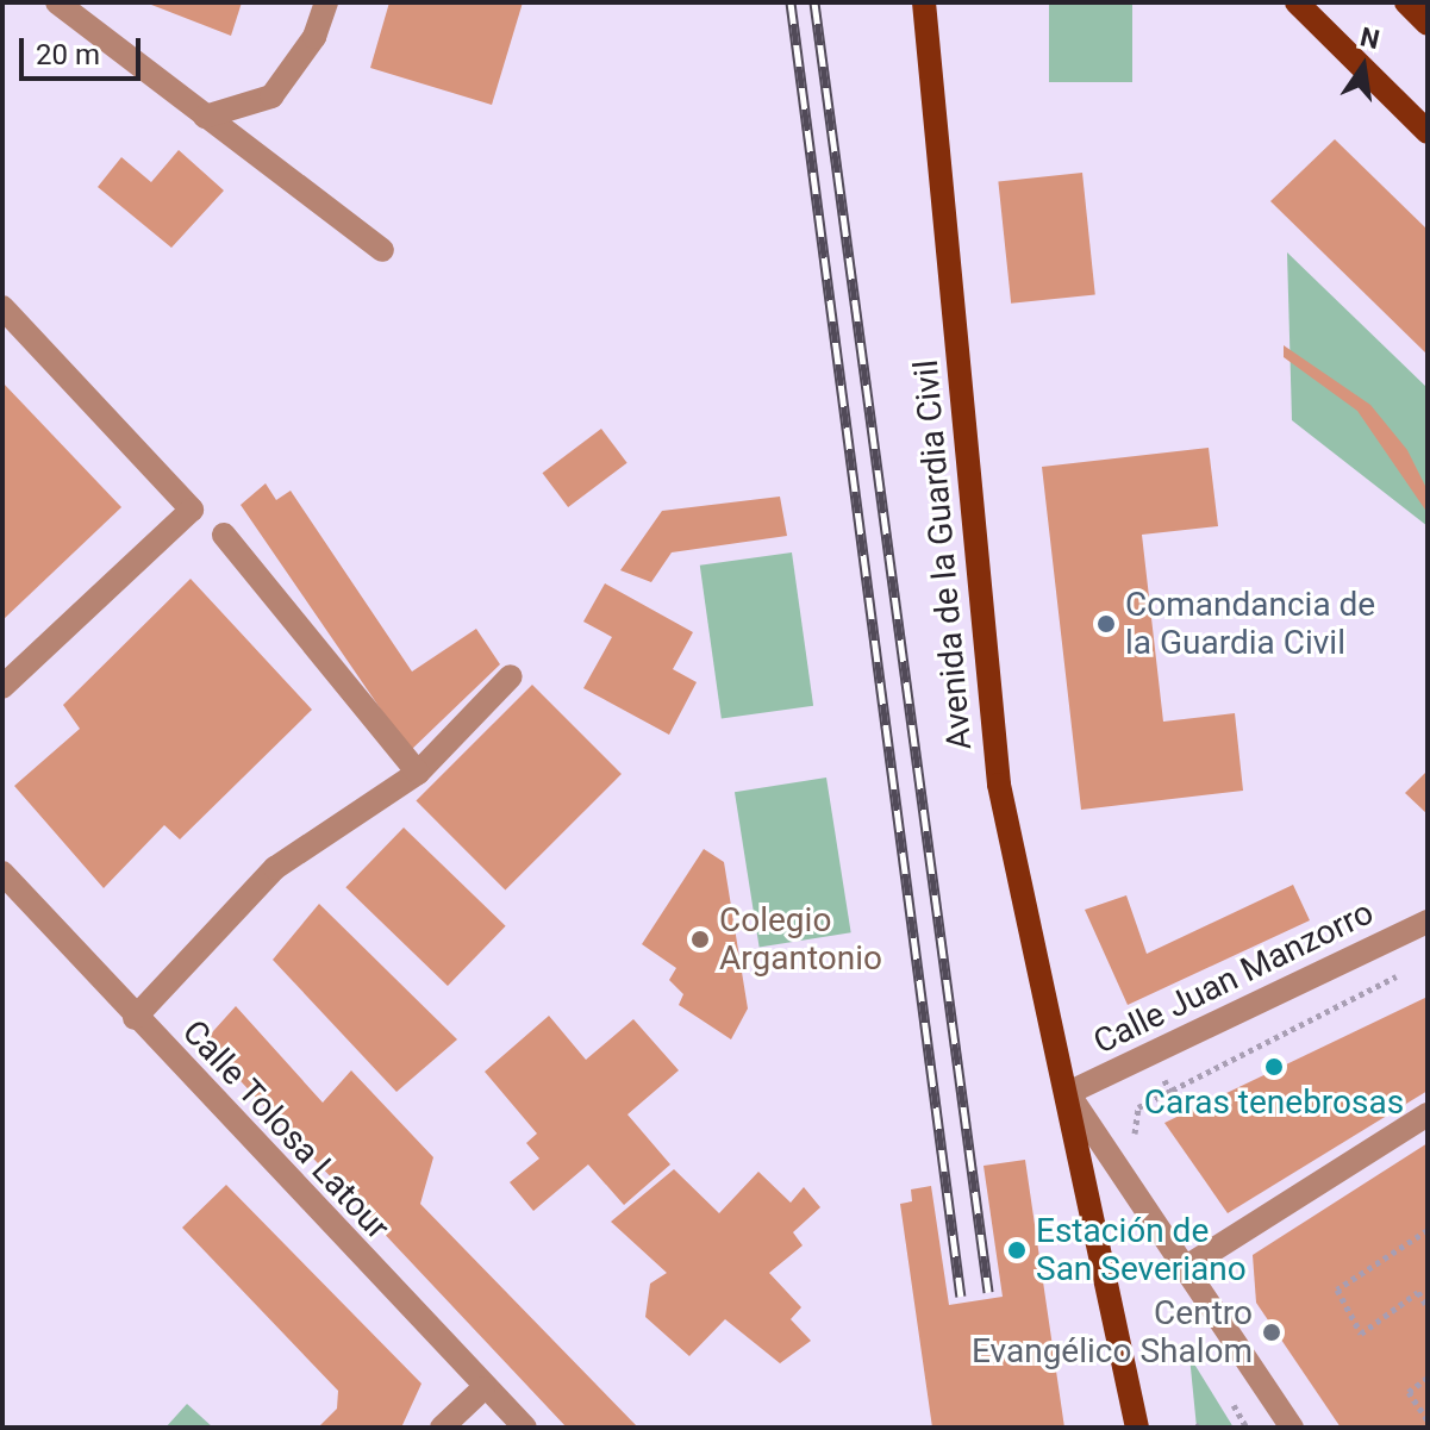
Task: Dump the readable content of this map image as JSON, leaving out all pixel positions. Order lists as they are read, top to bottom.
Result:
{
  "streets": {
    "main road": ["Avenida de la Guardia Civil"],
    "street": ["Calle Juan Manzorro", "Calle Tolosa Latour"]
  },
  "crossings": [
    ["Avenida de la Guardia Civil", "Calle Juan Manzorro"]
  ],
  "places": [
    "Comandancia de la Guardia Civil",
    "Colegio Argantonio",
    "Caras tenebrosas",
    "Estación de San Severiano",
    "Centro Evangélico Shalom"
  ],
  "scale_bar": "20 m",
  "north": "top"
}
